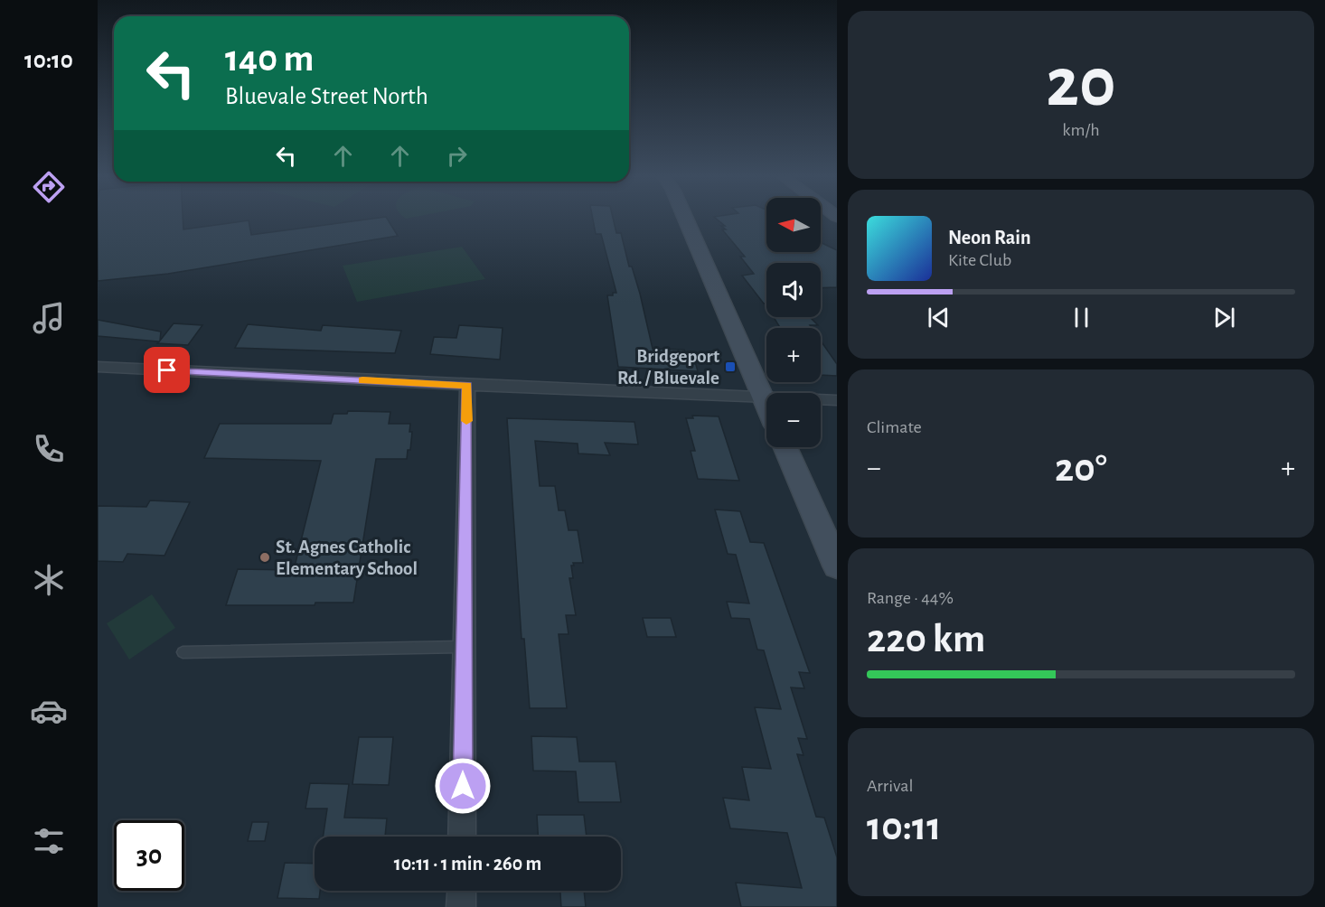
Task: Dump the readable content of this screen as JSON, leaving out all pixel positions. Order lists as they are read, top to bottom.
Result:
{
  "places": {
    "transit": ["Bridgeport Rd. / Bluevale"],
    "other": ["St. Agnes Catholic Elementary School"]
  },
  "north": "left",
  "page": {
    "tabs": "10:10",
    "tile": [
      ["20", "km/h"],
      "Climate",
      ["Range · 44%", "220 km"],
      ["Arrival", "10:11"]
    ],
    "turn": ["140 m", "Bluevale Street North"],
    "map_buttons": ["+", "−"],
    "song": ["Neon Rain", "Kite Club"],
    "heat": ["−", "20°", "+"],
    "limit": "30",
    "trip": "10:11 · 1 min · 260 m"
  }
}
